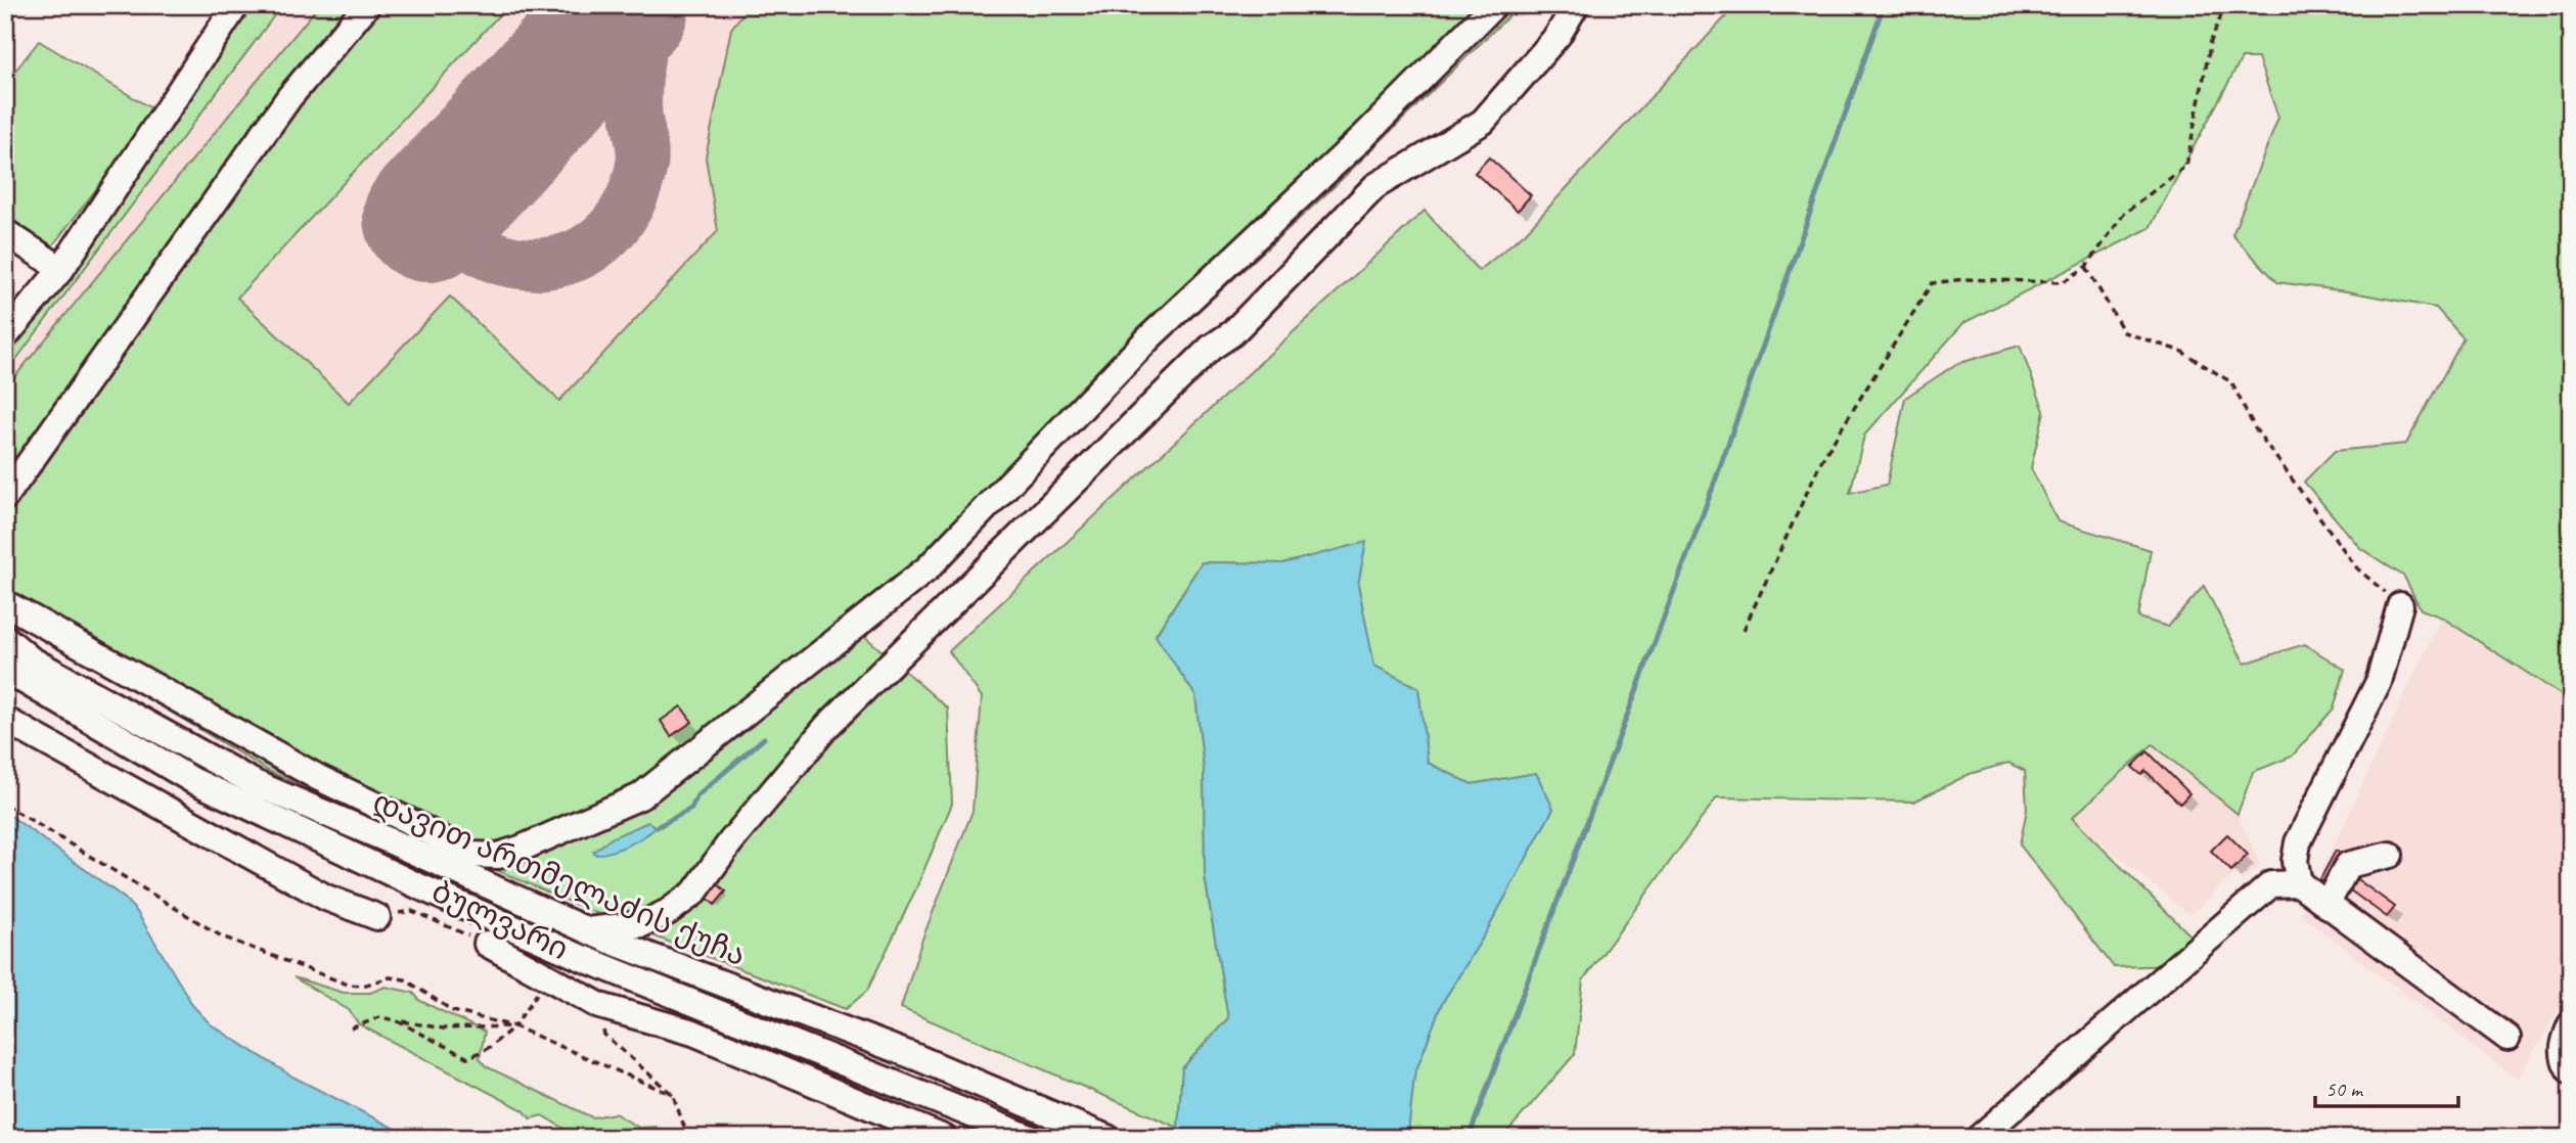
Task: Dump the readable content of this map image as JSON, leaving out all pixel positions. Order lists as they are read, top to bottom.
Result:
{
  "streets": {
    "street": ["დავით ართმელაძის ქუჩა", "ბულვარი"]
  },
  "scale_bar": "50 m"
}
